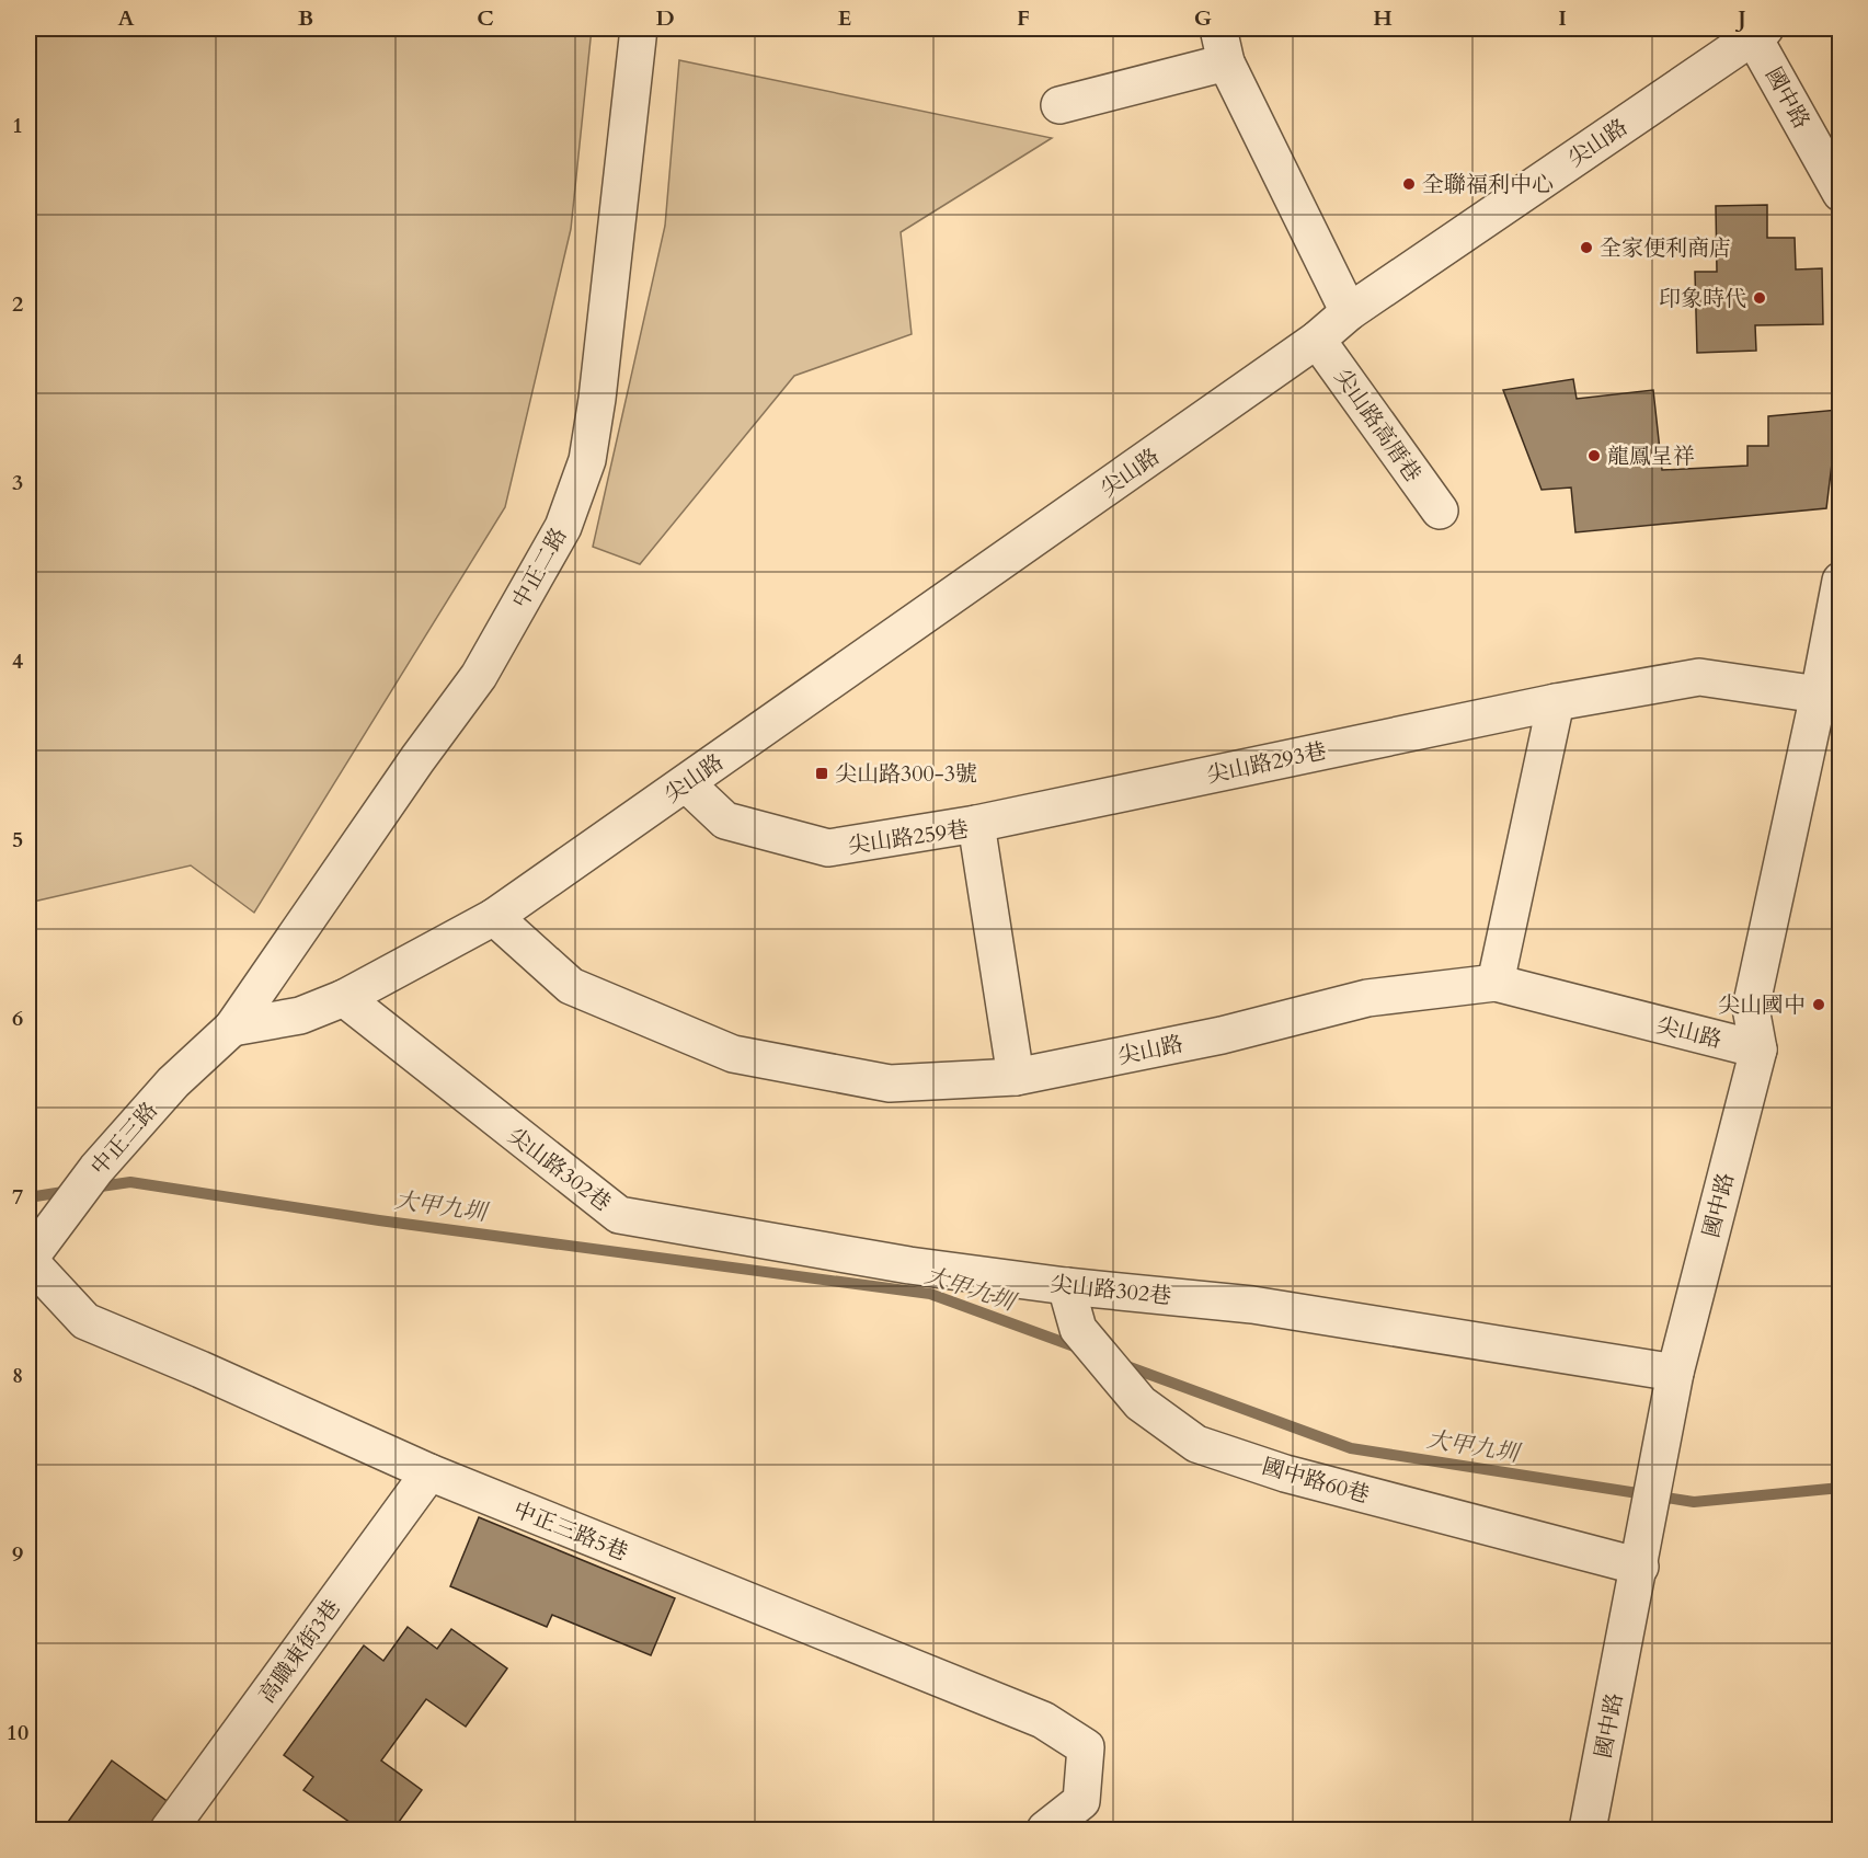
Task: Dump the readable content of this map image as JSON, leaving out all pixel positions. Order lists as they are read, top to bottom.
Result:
{
  "streets": {
    "street": [
      "國中路",
      "尖山路",
      "尖山路高厝巷",
      "中正二路",
      "尖山路293巷",
      "尖山路259巷",
      "中正三路",
      "尖山路302巷",
      "國中路60巷",
      "中正三路5巷",
      "高職東街3巷"
    ]
  },
  "crossings": [
    ["國中路", "尖山路"],
    ["國中路", "尖山路293巷"],
    ["國中路", "尖山路302巷"],
    ["國中路", "國中路60巷"],
    ["尖山路", "尖山路高厝巷"],
    ["尖山路", "中正二路"],
    ["尖山路", "尖山路259巷"],
    ["尖山路", "中正三路"],
    ["尖山路", "尖山路302巷"],
    ["中正二路", "中正三路"],
    ["尖山路293巷", "尖山路259巷"],
    ["中正三路", "中正三路5巷"],
    ["尖山路302巷", "國中路60巷"],
    ["中正三路5巷", "高職東街3巷"]
  ],
  "water": ["大甲九圳"],
  "places": {
    "other": [
      "全聯福利中心",
      "全家便利商店",
      "印象時代",
      "龍鳳呈祥",
      "尖山國中"
    ],
    "transit": ["尖山路300-3號"]
  },
  "grid": {
    "columns": [
      "A",
      "B",
      "C",
      "D",
      "E",
      "F",
      "G",
      "H",
      "I",
      "J"
    ],
    "rows": [
      "1",
      "2",
      "3",
      "4",
      "5",
      "6",
      "7",
      "8",
      "9",
      "10"
    ]
  }
}
